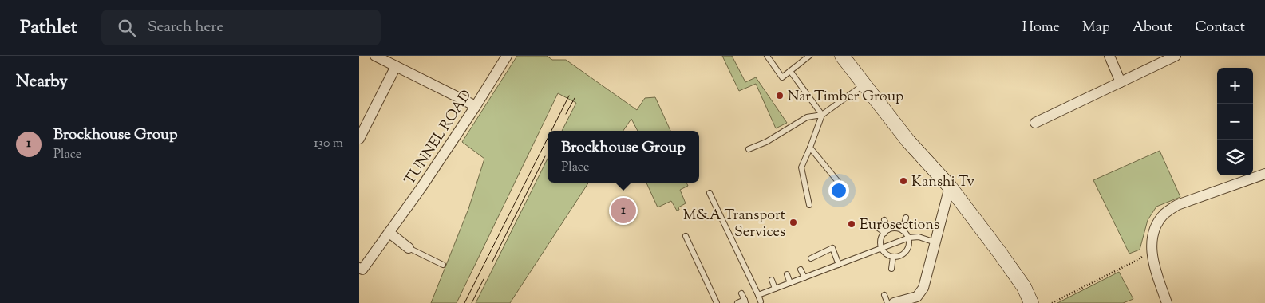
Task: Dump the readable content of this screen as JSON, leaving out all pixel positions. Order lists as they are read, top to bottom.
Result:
{
  "streets": {
    "street": ["TUNNEL ROAD"]
  },
  "places": [
    "Nar Timber Group",
    "Kanshi Tv",
    "M&A Transport Services",
    "Eurosections"
  ],
  "page": {
    "header": "Pathlet",
    "search": "Search here",
    "nav": [
      "Home",
      "Map",
      "About",
      "Contact"
    ],
    "heading": "Nearby",
    "map_buttons": ["+", "−"],
    "list": [
      {
        "mark": "1",
        "name": "Brockhouse Group",
        "note": "Place",
        "value": "130 m"
      }
    ],
    "popup": ["Brockhouse Group", "Place"],
    "pins": "1"
  }
}
